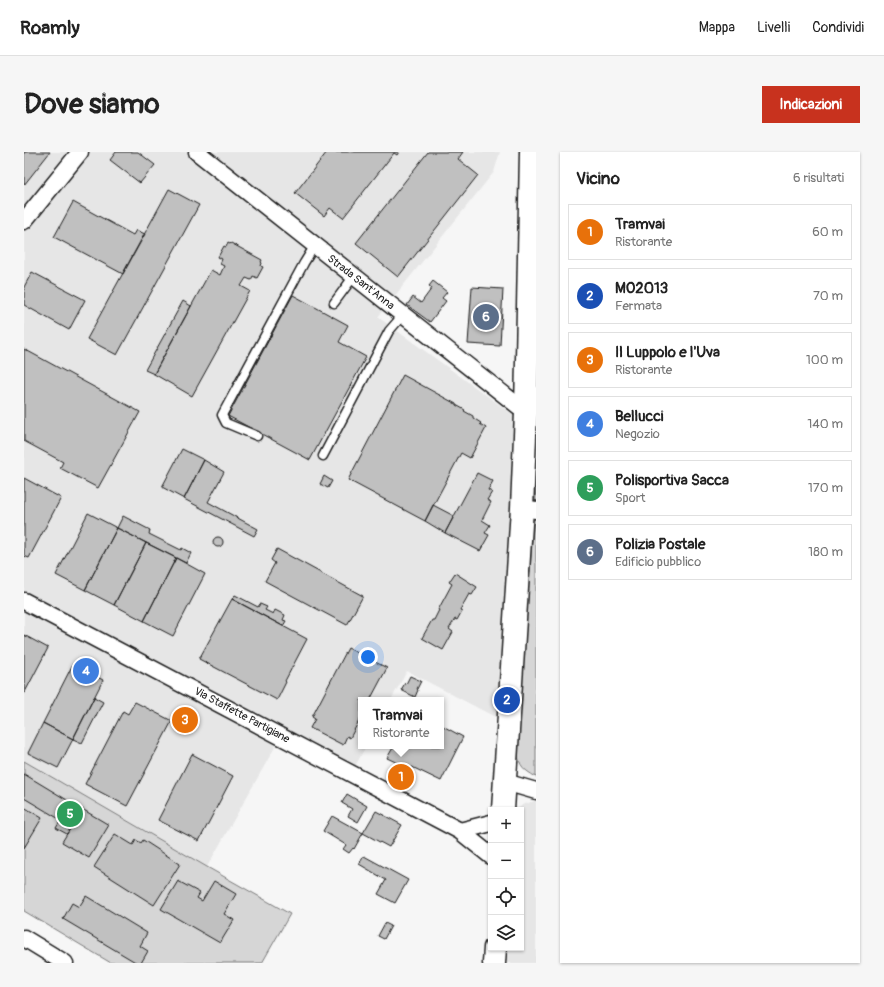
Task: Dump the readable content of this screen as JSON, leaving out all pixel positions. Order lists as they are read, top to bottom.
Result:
{
  "streets": {
    "street": ["Strada Sant'Anna", "Via Staffette Partigiane"]
  },
  "page": {
    "header": "Roamly",
    "nav": ["Mappa", "Livelli", "Condividi"],
    "buttons": "Indicazioni",
    "title": "Dove siamo",
    "heading": ["Vicino", "6 risultati"],
    "list": [
      {
        "mark": "1",
        "name": "Tramvai",
        "note": "Ristorante",
        "value": "60 m"
      },
      {
        "mark": "2",
        "name": "MO2013",
        "note": "Fermata",
        "value": "70 m"
      },
      {
        "mark": "3",
        "name": "Il Luppolo e l'Uva",
        "note": "Ristorante",
        "value": "100 m"
      },
      {
        "mark": "4",
        "name": "Bellucci",
        "note": "Negozio",
        "value": "140 m"
      },
      {
        "mark": "5",
        "name": "Polisportiva Sacca",
        "note": "Sport",
        "value": "170 m"
      },
      {
        "mark": "6",
        "name": "Polizia Postale",
        "note": "Edificio pubblico",
        "value": "180 m"
      }
    ],
    "pins": [
      "6",
      "4",
      "2",
      "3",
      "1",
      "5"
    ],
    "popup": ["Tramvai", "Ristorante"],
    "map_buttons": ["+", "−"]
  }
}
